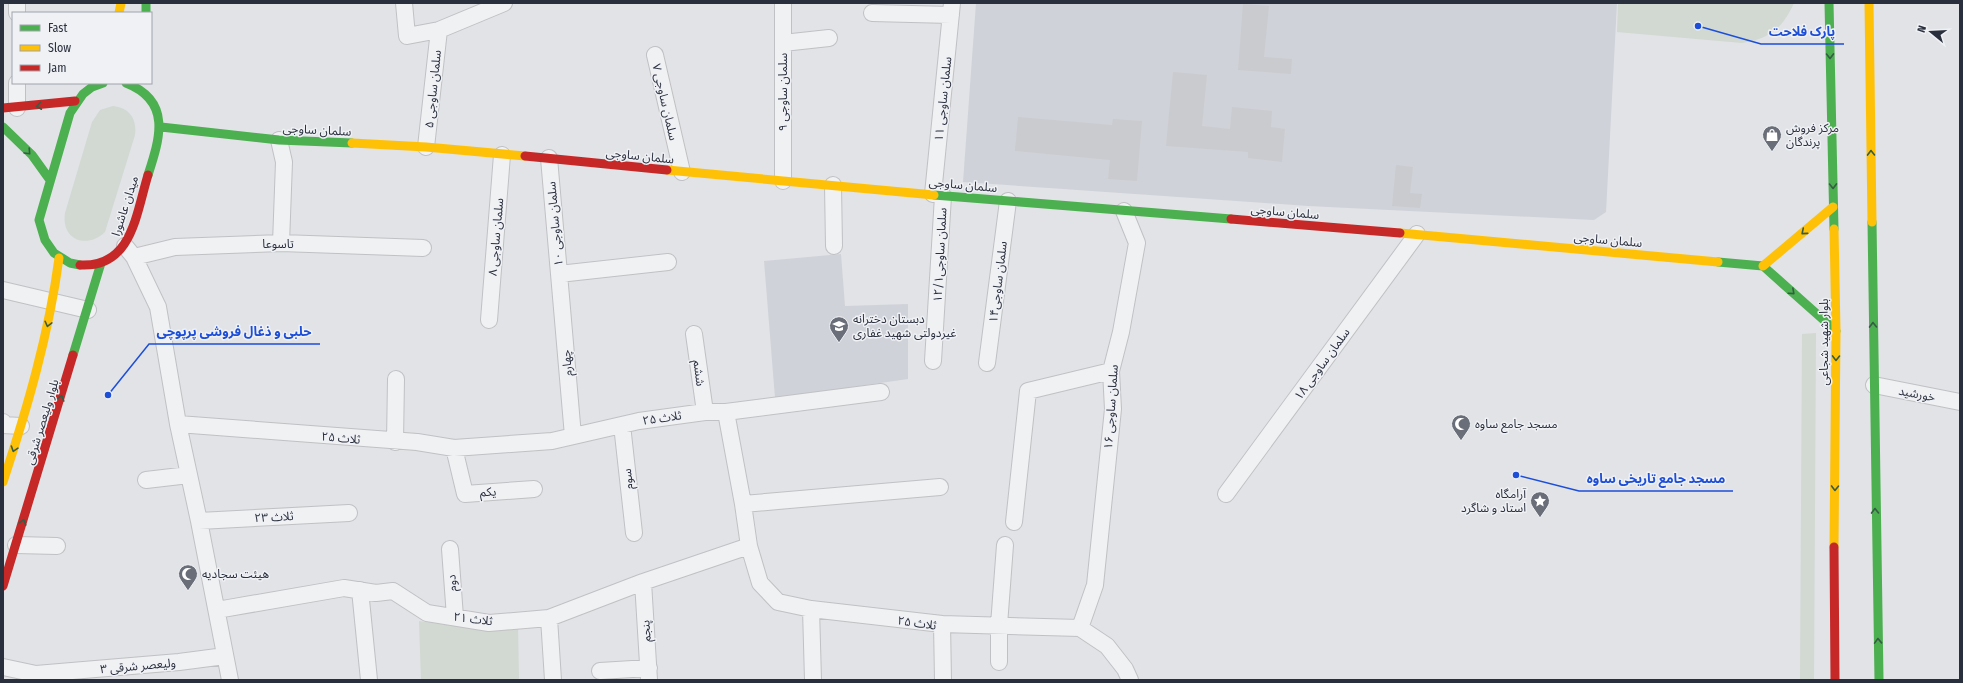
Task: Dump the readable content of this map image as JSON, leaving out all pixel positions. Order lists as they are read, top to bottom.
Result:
{
  "streets": {
    "street": [
      "سلمان ساوجی ۵",
      "سلمان ساوجی ۹",
      "سلمان ساوجی ۱۱",
      "سلمان ساوجی ۷",
      "سلمان ساوجی",
      "میدان عاشورا",
      "سلمان ساوجی ۱۰",
      "سلمان ساوجی ۸",
      "تاسوعا",
      "سلمان ساوجی۱۲/۱",
      "سلمان ساوجی۱۴",
      "بلوار شهید شجاعی",
      "چهارم",
      "سلمان ساوجی ۱۸",
      "ششم",
      "خورشید",
      "سلمان ساوجی ۱۶",
      "ثلاث ۲۵",
      "بلوار ولیعصر شرقی",
      "سوم",
      "یکم",
      "ثلاث ۲۳",
      "دوم",
      "ثلاث ۲۱",
      "پنجم",
      "ولیعصر شرقی ۳"
    ]
  },
  "crossings": [
    ["سلمان ساوجی ۵", "سلمان ساوجی"],
    ["سلمان ساوجی ۹", "سلمان ساوجی"],
    ["سلمان ساوجی ۱۱", "سلمان ساوجی"],
    ["سلمان ساوجی ۱۱", "سلمان ساوجی۱۲/۱"],
    ["سلمان ساوجی ۷", "سلمان ساوجی"],
    ["سلمان ساوجی", "میدان عاشورا"],
    ["سلمان ساوجی", "سلمان ساوجی ۱۰"],
    ["سلمان ساوجی", "سلمان ساوجی ۸"],
    ["سلمان ساوجی", "سلمان ساوجی۱۲/۱"],
    ["سلمان ساوجی", "سلمان ساوجی۱۴"],
    ["سلمان ساوجی", "سلمان ساوجی ۱۸"],
    ["سلمان ساوجی", "سلمان ساوجی ۱۶"],
    ["میدان عاشورا", "تاسوعا"],
    ["میدان عاشورا", "بلوار ولیعصر شرقی"],
    ["سلمان ساوجی ۱۰", "چهارم"],
    ["چهارم", "ثلاث ۲۵"],
    ["ششم", "ثلاث ۲۵"],
    ["ثلاث ۲۵", "سوم"],
    ["ثلاث ۲۵", "یکم"],
    ["ثلاث ۲۵", "ثلاث ۲۱"],
    ["دوم", "ثلاث ۲۱"],
    ["ثلاث ۲۱", "پنجم"]
  ],
  "places": {
    "other": ["پارک فلاحت", "حلبی و ذغال فروشی پرپوچی", "مسجد جامع تاریخی ساوه"],
    "shop": ["مرکز فروش پرندگان"],
    "school or university": ["دبستان دخترانه غیردولتی شهید غفاری"],
    "mosque": ["مسجد جامع ساوه", "هیئت سجادیه"],
    "place": ["آرامگاه استاد و شاگرد"]
  },
  "legend": ["Fast", "Slow", "Jam"],
  "north": "left"
}
